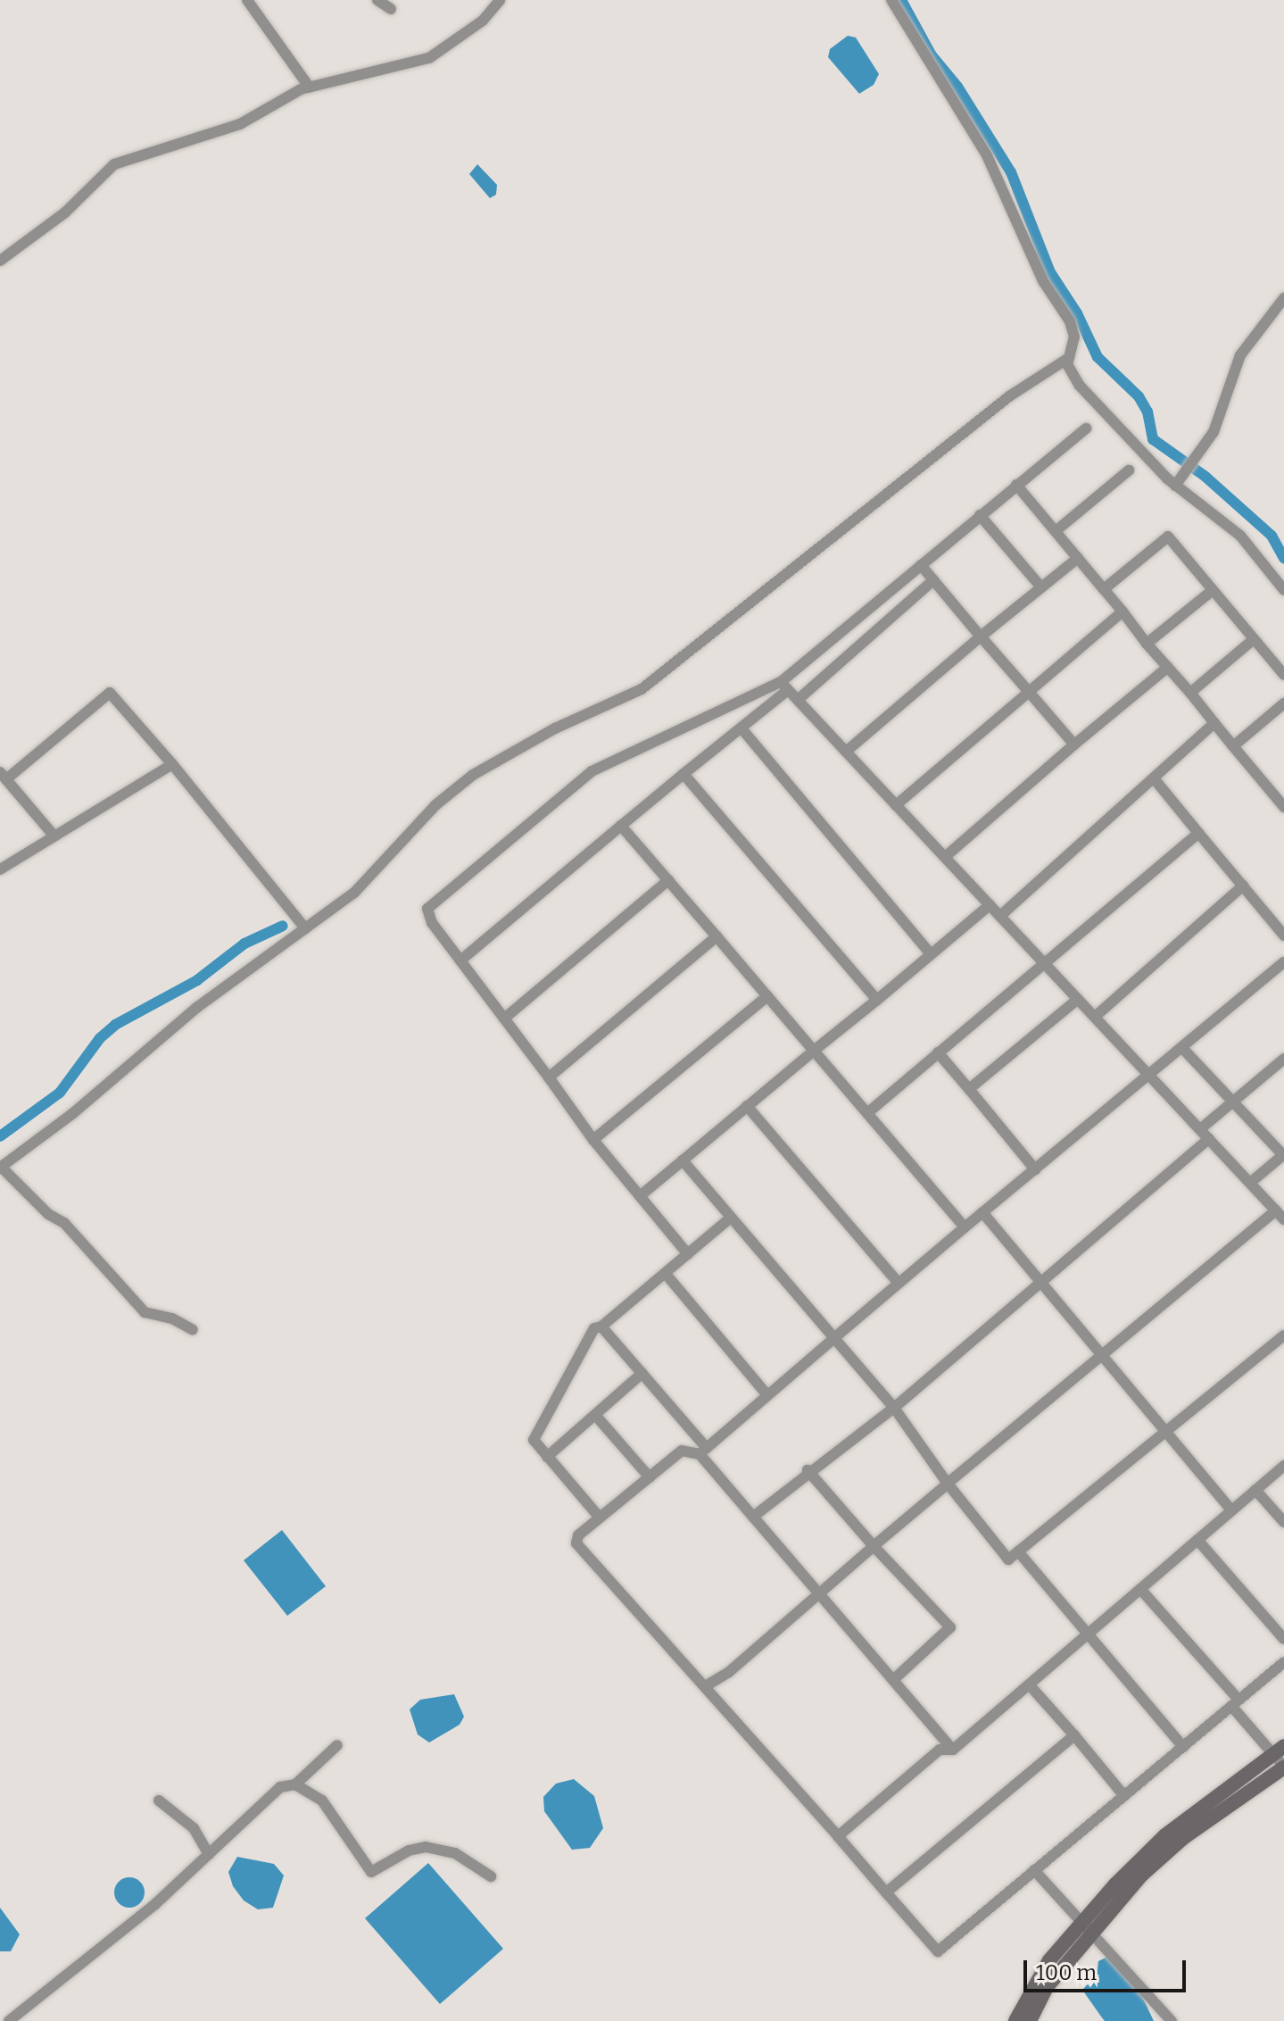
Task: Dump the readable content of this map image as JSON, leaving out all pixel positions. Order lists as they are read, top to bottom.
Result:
{
  "scale_bar": "100 m"
}
